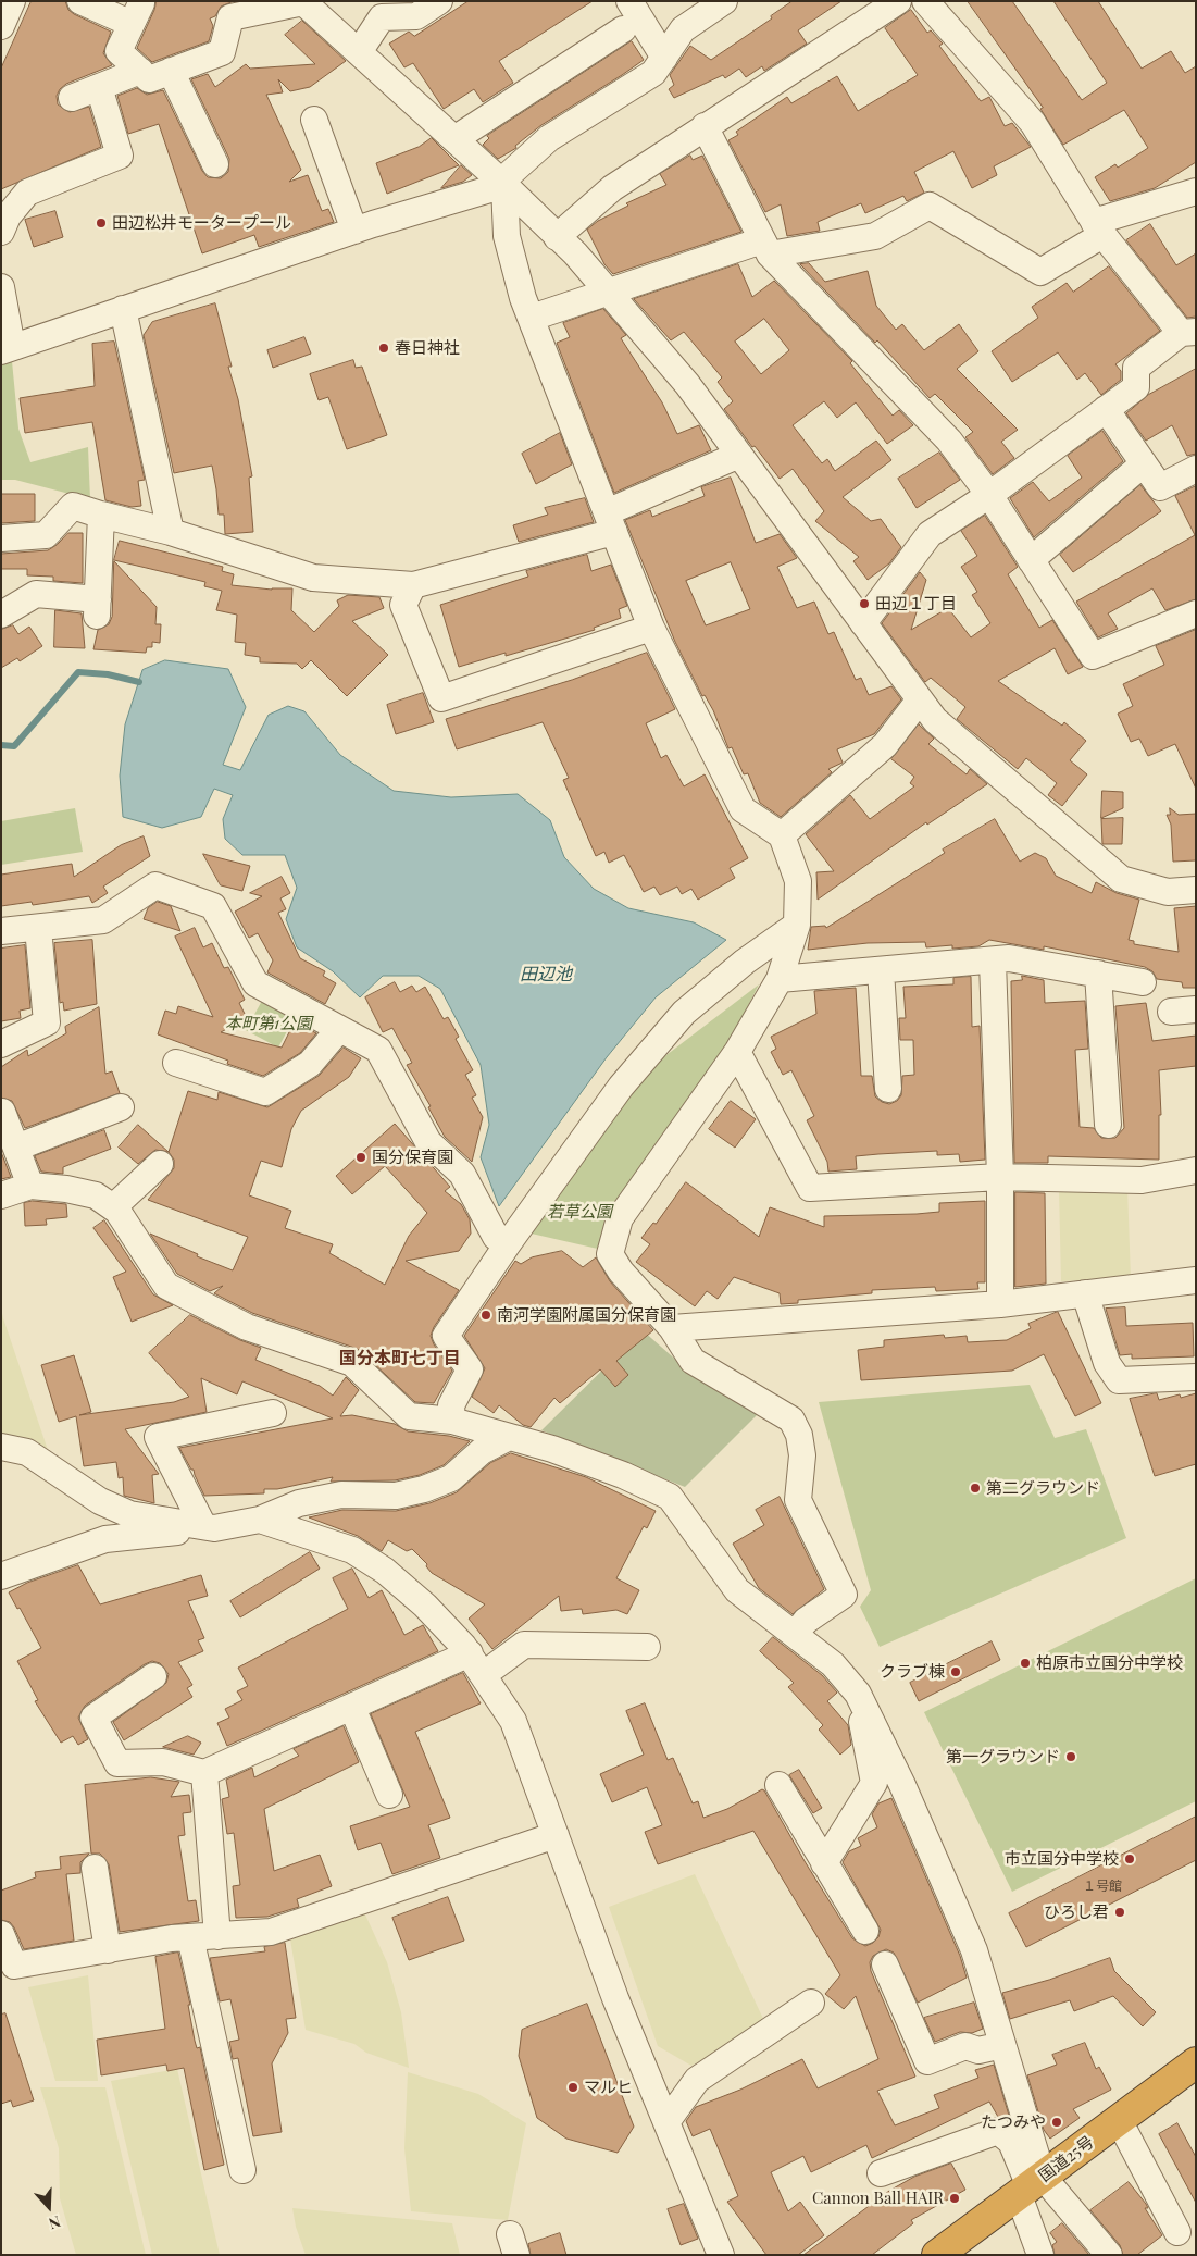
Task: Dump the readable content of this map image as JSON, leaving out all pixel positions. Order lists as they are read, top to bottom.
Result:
{
  "streets": {
    "highway": ["国道25号"]
  },
  "districts": ["国分本町七丁目"],
  "water": ["田辺池"],
  "parks": ["本町第1公園", "若草公園"],
  "places": [
    "田辺松井モータープール",
    "春日神社",
    "田辺１丁目",
    "国分保育園",
    "南河学園附属国分保育園",
    "第二グラウンド",
    "柏原市立国分中学校",
    "クラブ棟",
    "第一グラウンド",
    "市立国分中学校",
    "ひろし君",
    "マルヒ",
    "たつみや",
    "Cannon Ball HAIR"
  ],
  "house_numbers": ["１号館"],
  "north": "bottom"
}
